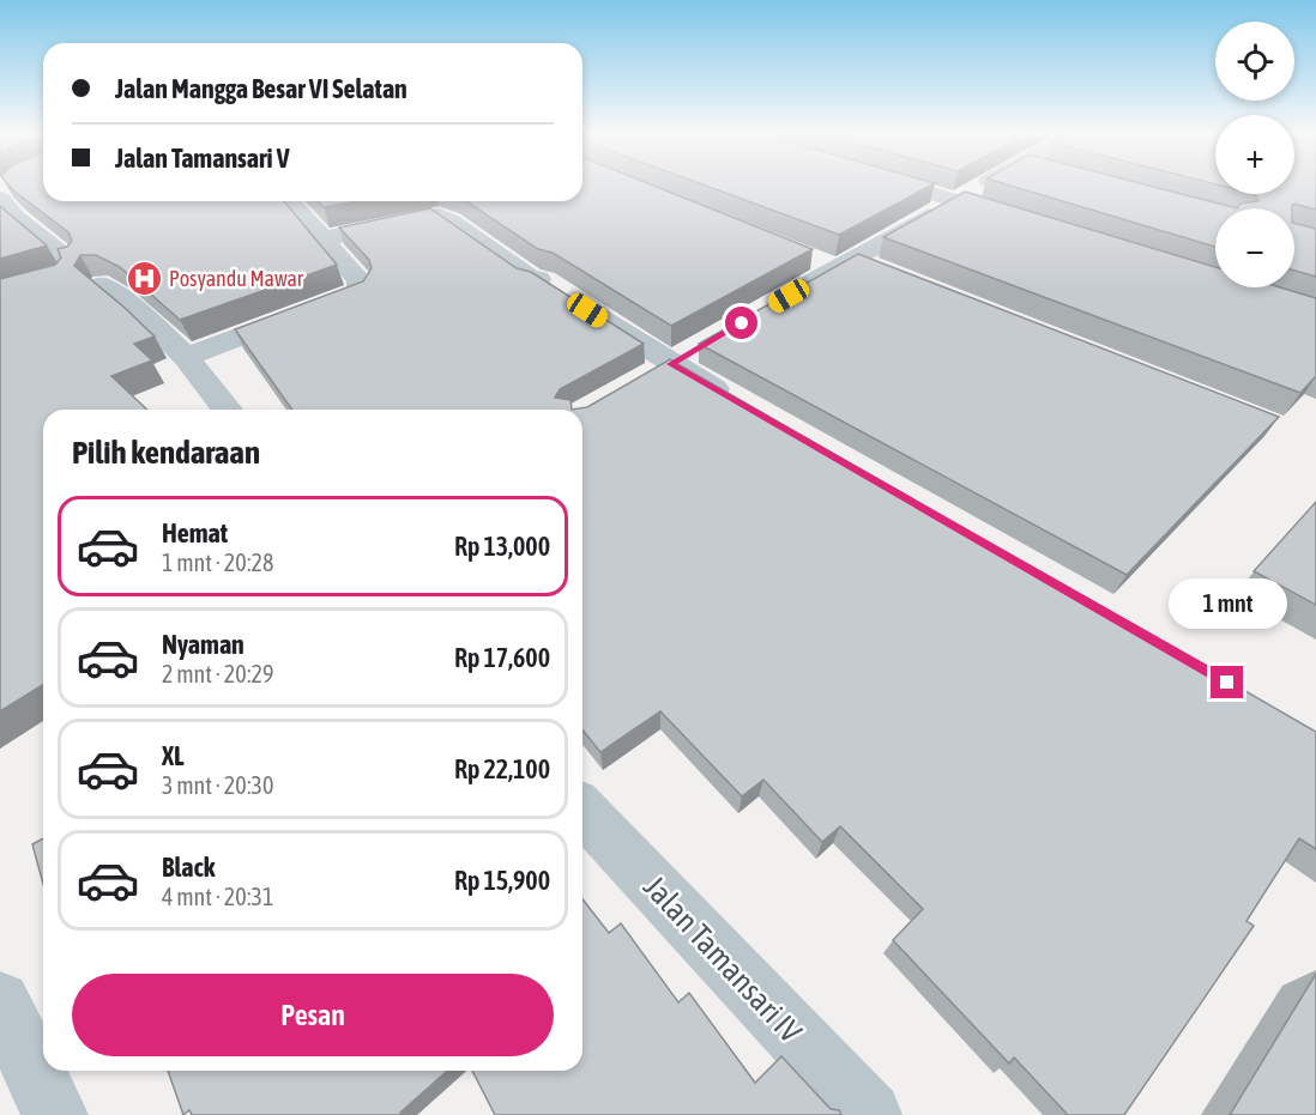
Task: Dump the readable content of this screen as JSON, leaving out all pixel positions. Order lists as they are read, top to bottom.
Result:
{
  "streets": {
    "street": ["Jalan Tamansari IV"]
  },
  "places": {
    "hospital": ["Posyandu Mawar"]
  },
  "page": {
    "map_buttons": ["+", "−"],
    "banner": ["Jalan Mangga Besar VI Selatan", "Jalan Tamansari V"],
    "heading": "Pilih kendaraan",
    "list": [
      {
        "name": "Hemat",
        "note": "1 mnt · 20:28",
        "value": "Rp 13,000"
      },
      {
        "name": "Nyaman",
        "note": "2 mnt · 20:29",
        "value": "Rp 17,600"
      },
      {
        "name": "XL",
        "note": "3 mnt · 20:30",
        "value": "Rp 22,100"
      },
      {
        "name": "Black",
        "note": "4 mnt · 20:31",
        "value": "Rp 15,900"
      }
    ],
    "bubble": "1 mnt",
    "buttons": "Pesan"
  }
}
